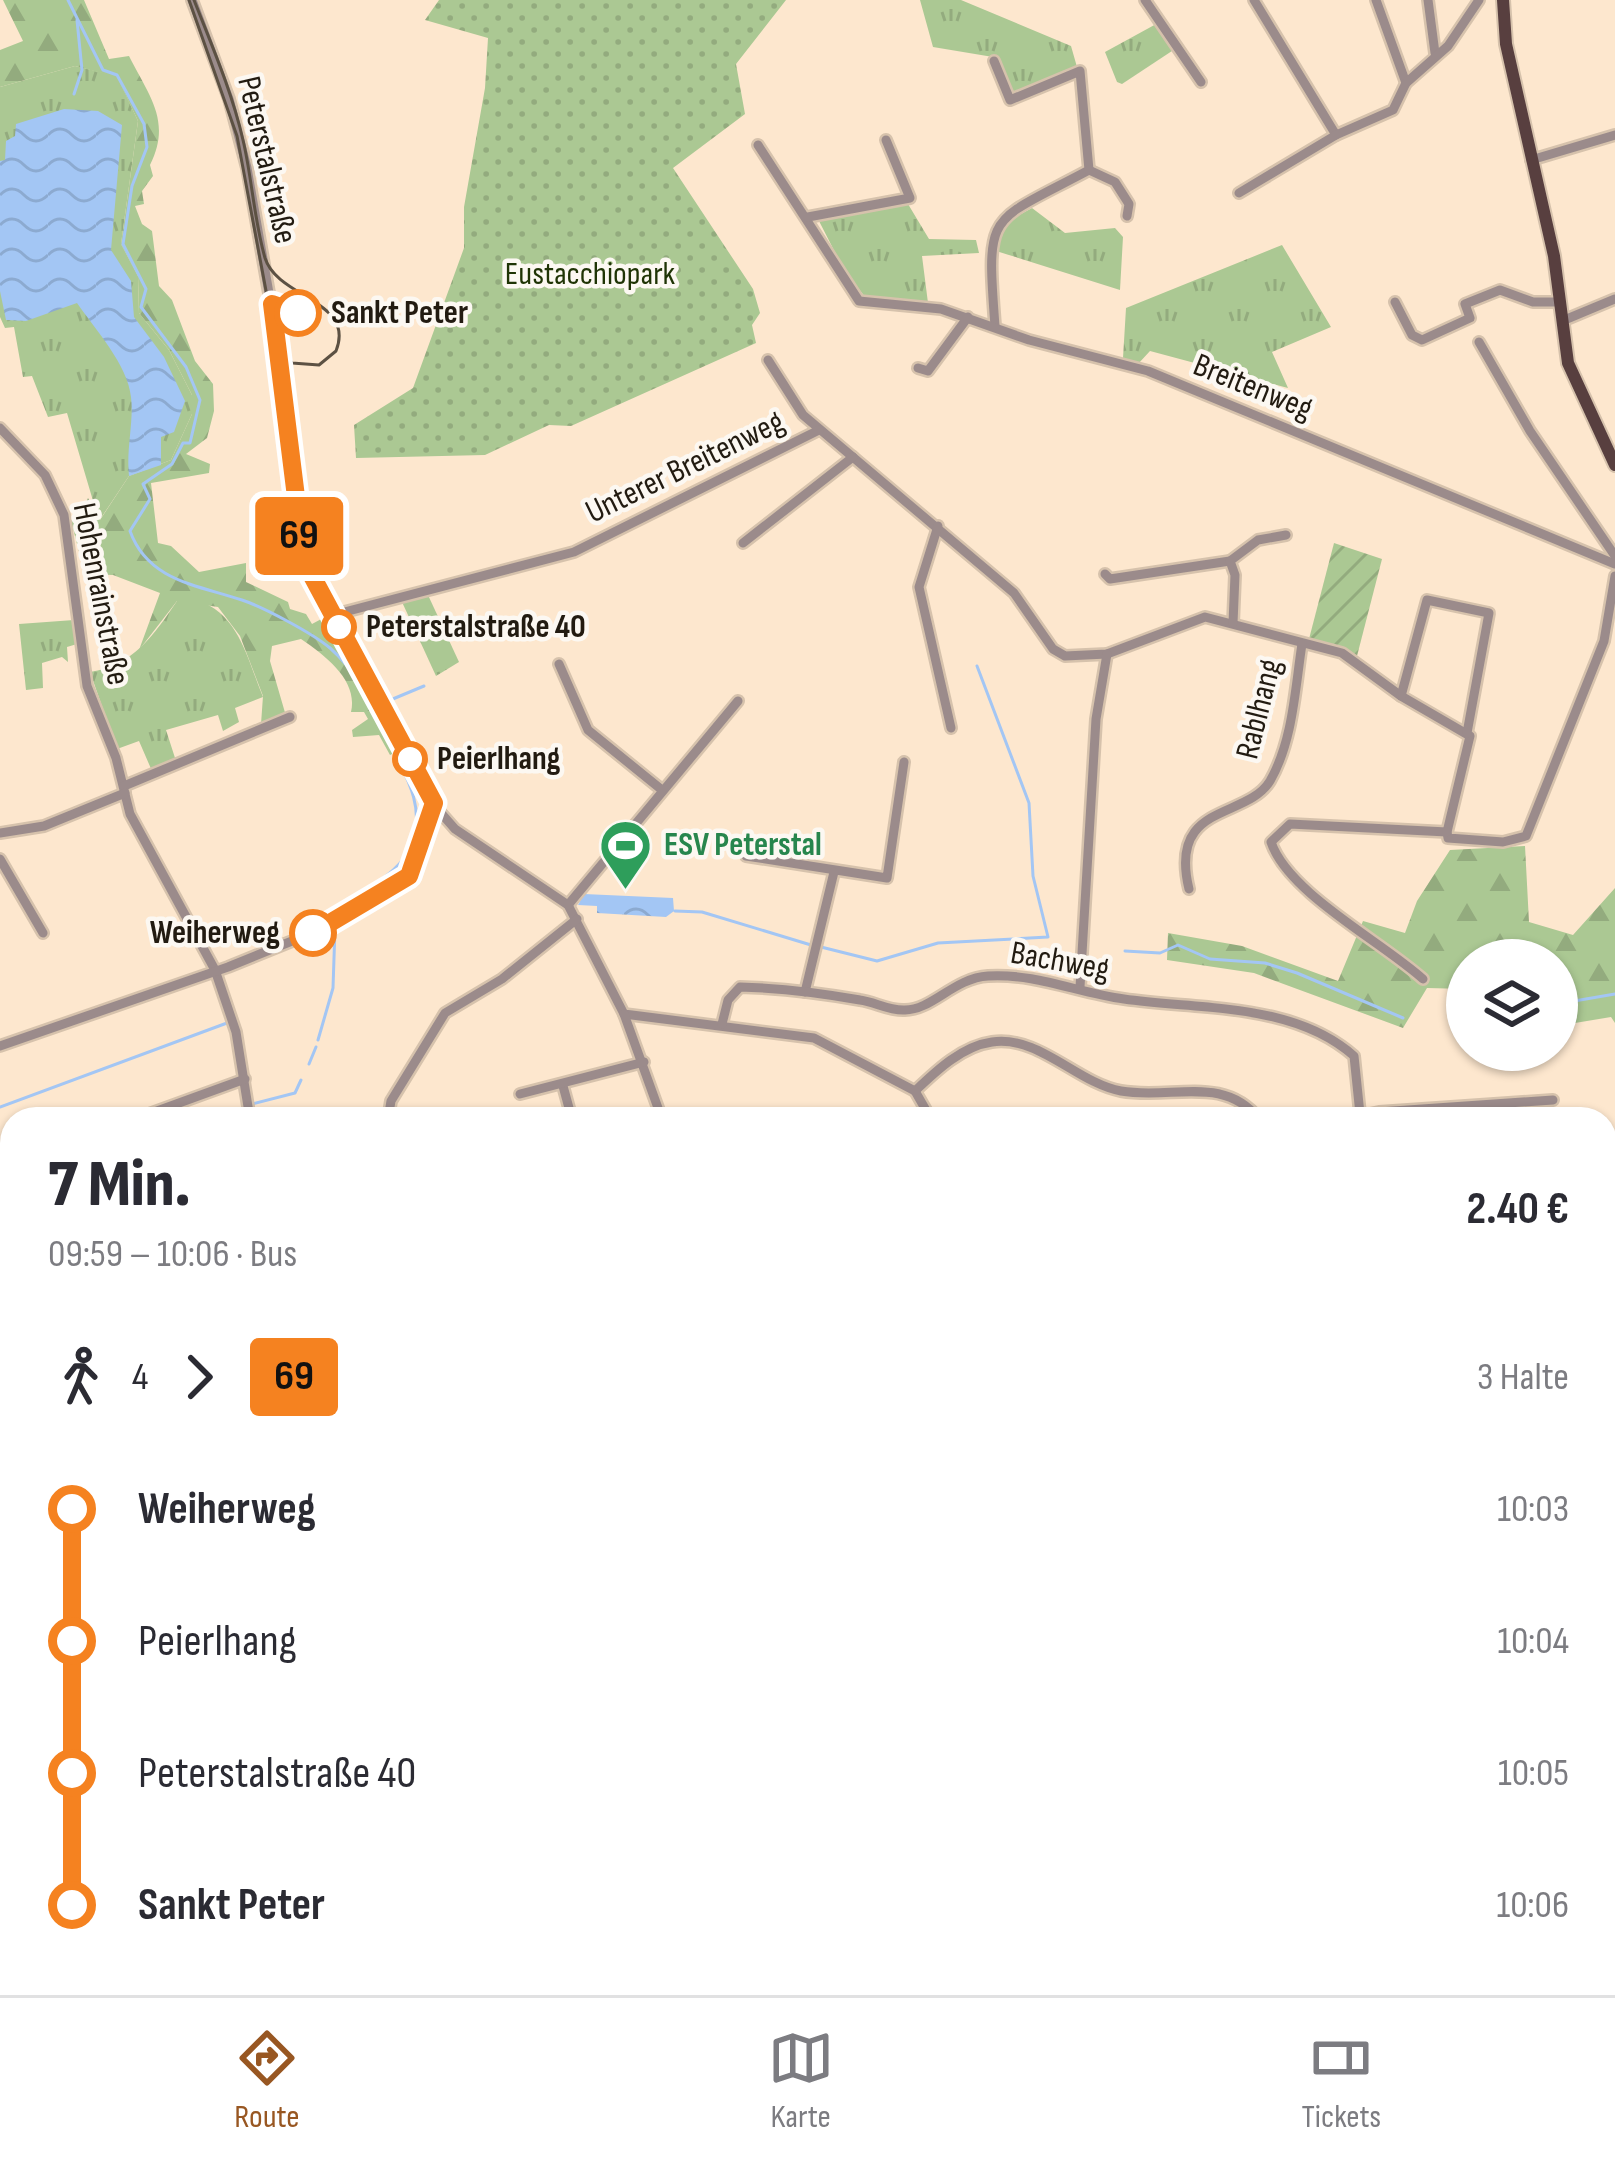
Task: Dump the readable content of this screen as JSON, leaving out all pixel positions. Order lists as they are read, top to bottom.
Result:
{
  "streets": {
    "street": [
      "Peterstalstraße",
      "Breitenweg",
      "Unterer Breitenweg",
      "Hohenrainstraße",
      "Rablhang",
      "Bachweg"
    ]
  },
  "crossings": [
    ["Peterstalstraße", "Unterer Breitenweg"],
    ["Unterer Breitenweg", "Rablhang"]
  ],
  "parks": ["Eustacchiopark"],
  "places": {
    "other": [
      "Sankt Peter",
      "Peterstalstraße 40",
      "Peierlhang",
      "Weiherweg"
    ],
    "sports": ["ESV Peterstal"]
  },
  "lines": ["bus line 69"],
  "page": {
    "on_map": "69",
    "heading": ["7 Min.", "09:59 – 10:06 · Bus", "2.40 €"],
    "legs": ["4", "69", "3 Halte"],
    "list": [
      {
        "name": "Weiherweg",
        "value": "10:03"
      },
      {
        "name": "Peierlhang",
        "value": "10:04"
      },
      {
        "name": "Peterstalstraße 40",
        "value": "10:05"
      },
      {
        "name": "Sankt Peter",
        "value": "10:06"
      }
    ],
    "tabs": ["Route", "Karte", "Tickets"]
  }
}
